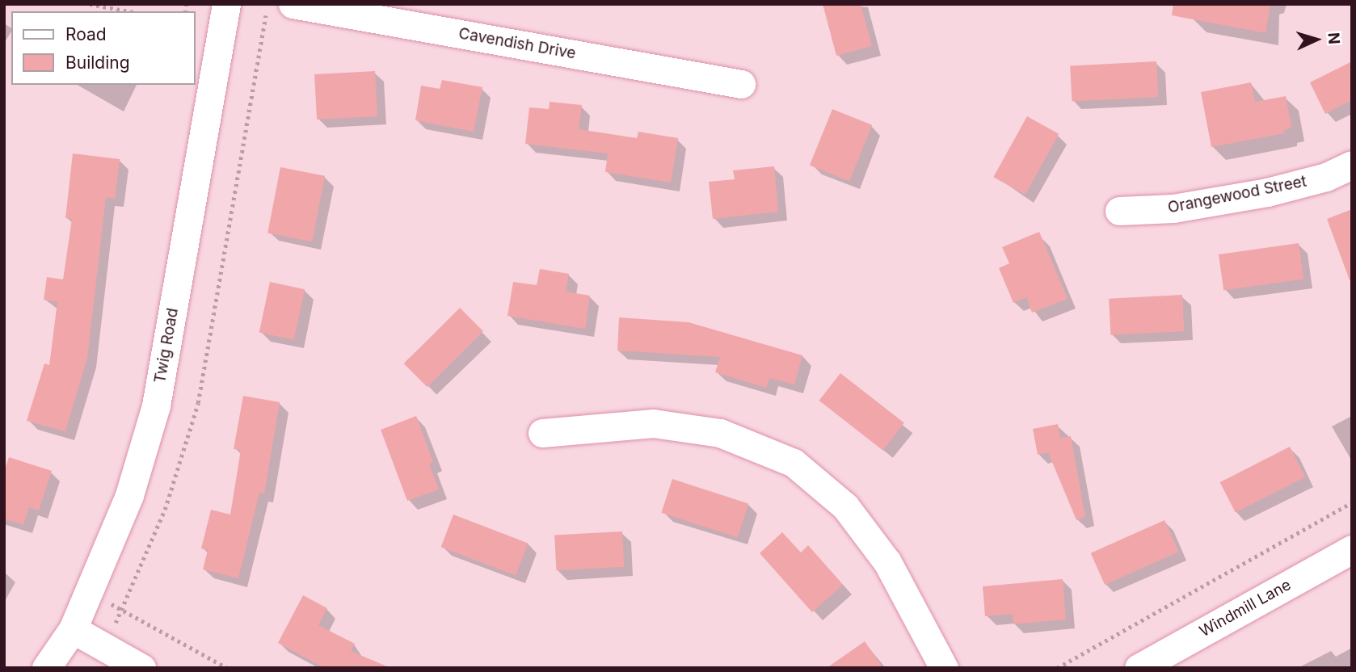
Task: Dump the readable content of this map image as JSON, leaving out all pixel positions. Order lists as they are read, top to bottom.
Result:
{
  "streets": {
    "street": [
      "Cavendish Drive",
      "Orangewood Street",
      "Twig Road",
      "Windmill Lane"
    ]
  },
  "legend": ["Road", "Building"],
  "north": "right"
}
